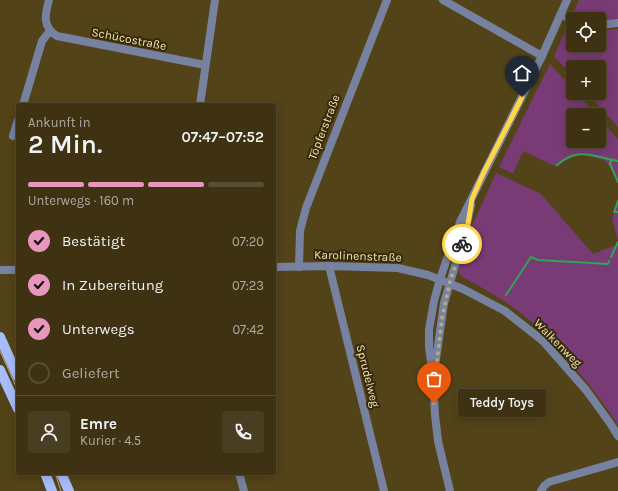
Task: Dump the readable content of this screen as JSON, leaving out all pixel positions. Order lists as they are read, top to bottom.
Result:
{
  "streets": {
    "street": [
      "Schücostraße",
      "Töpferstraße",
      "Karolinenstraße",
      "Walkenweg",
      "Sprudelweg"
    ]
  },
  "crossings": [
    ["Töpferstraße", "Karolinenstraße"],
    ["Karolinenstraße", "Walkenweg"],
    ["Karolinenstraße", "Sprudelweg"]
  ],
  "places": ["Teddy Toys"],
  "page": {
    "map_buttons": ["+", "−"],
    "heading": ["2 Min.", "Ankunft in", "07:47–07:52"],
    "panel": ["Emre", "Kurier · 4.5"],
    "bar": "Unterwegs · 160 m",
    "list": [
      ["Bestätigt", "07:20"],
      ["In Zubereitung", "07:23"],
      ["Unterwegs", "07:42"],
      "Geliefert"
    ],
    "bubble": "Teddy Toys"
  }
}
